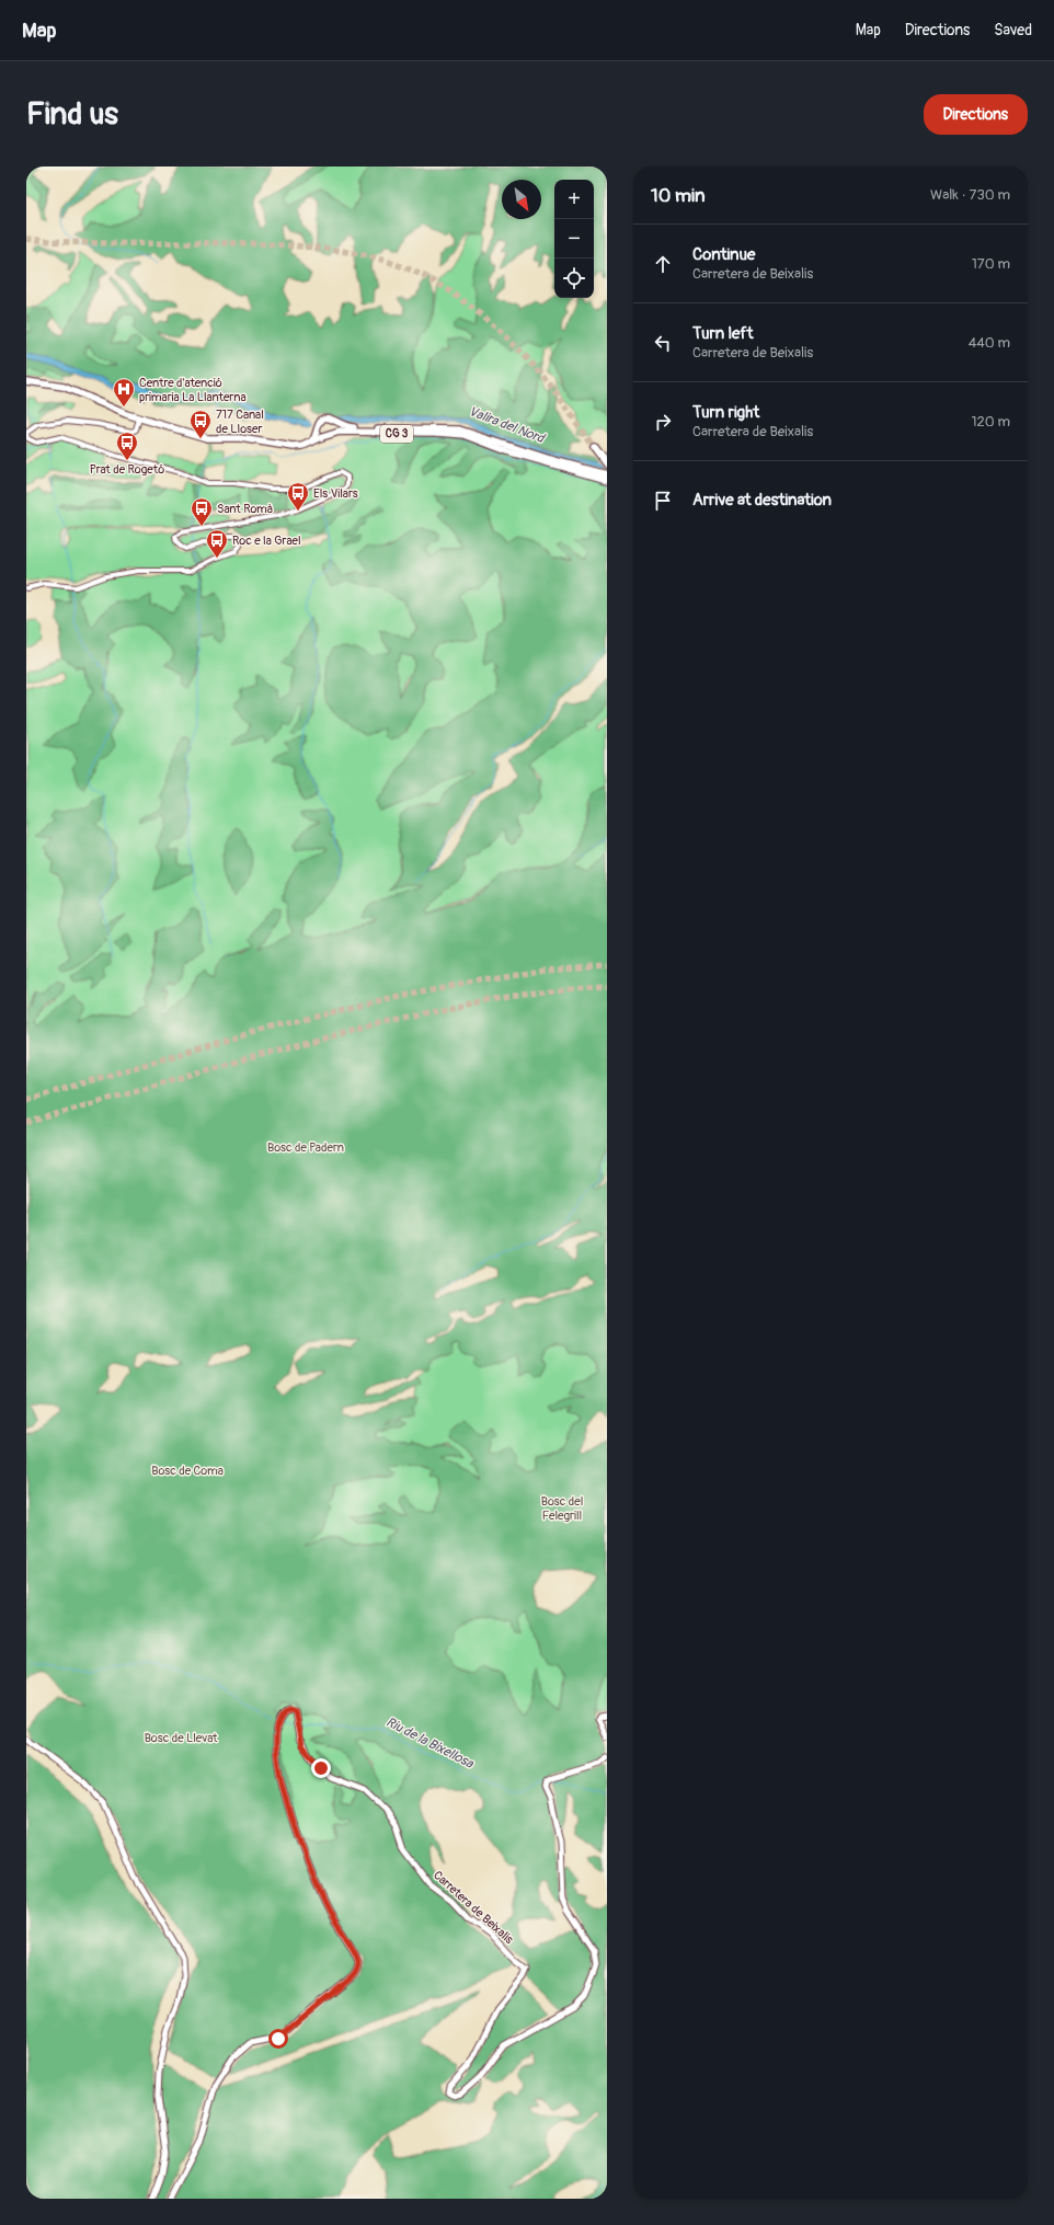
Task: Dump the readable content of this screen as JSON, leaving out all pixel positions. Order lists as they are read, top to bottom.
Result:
{
  "streets": {
    "main road": ["CG 3", "Carretera de Beixalis"]
  },
  "water": ["Valira del Nord", "Riu de la Bixellosa"],
  "parks": [
    "Bosc de Padern",
    "Bosc de Coma",
    "Bosc del Felegrill",
    "Bosc de Llevat"
  ],
  "places": {
    "hospital": ["Centre d'atenció primaria La Llanterna"],
    "bus stop": [
      "717 Canal de Lloser",
      "Prat de Rogetó",
      "Els Vilars",
      "Sant Romà",
      "Roc e la Grael"
    ]
  },
  "north": "bottom right",
  "page": {
    "header": "Map",
    "nav": ["Map", "Directions", "Saved"],
    "buttons": "Directions",
    "title": "Find us",
    "heading": ["10 min", "Walk · 730 m"],
    "map_buttons": ["+", "−"],
    "list": [
      ["Continue", "Carretera de Beixalis", "170 m"],
      ["Turn left", "Carretera de Beixalis", "440 m"],
      ["Turn right", "Carretera de Beixalis", "120 m"],
      "Arrive at destination"
    ]
  }
}
